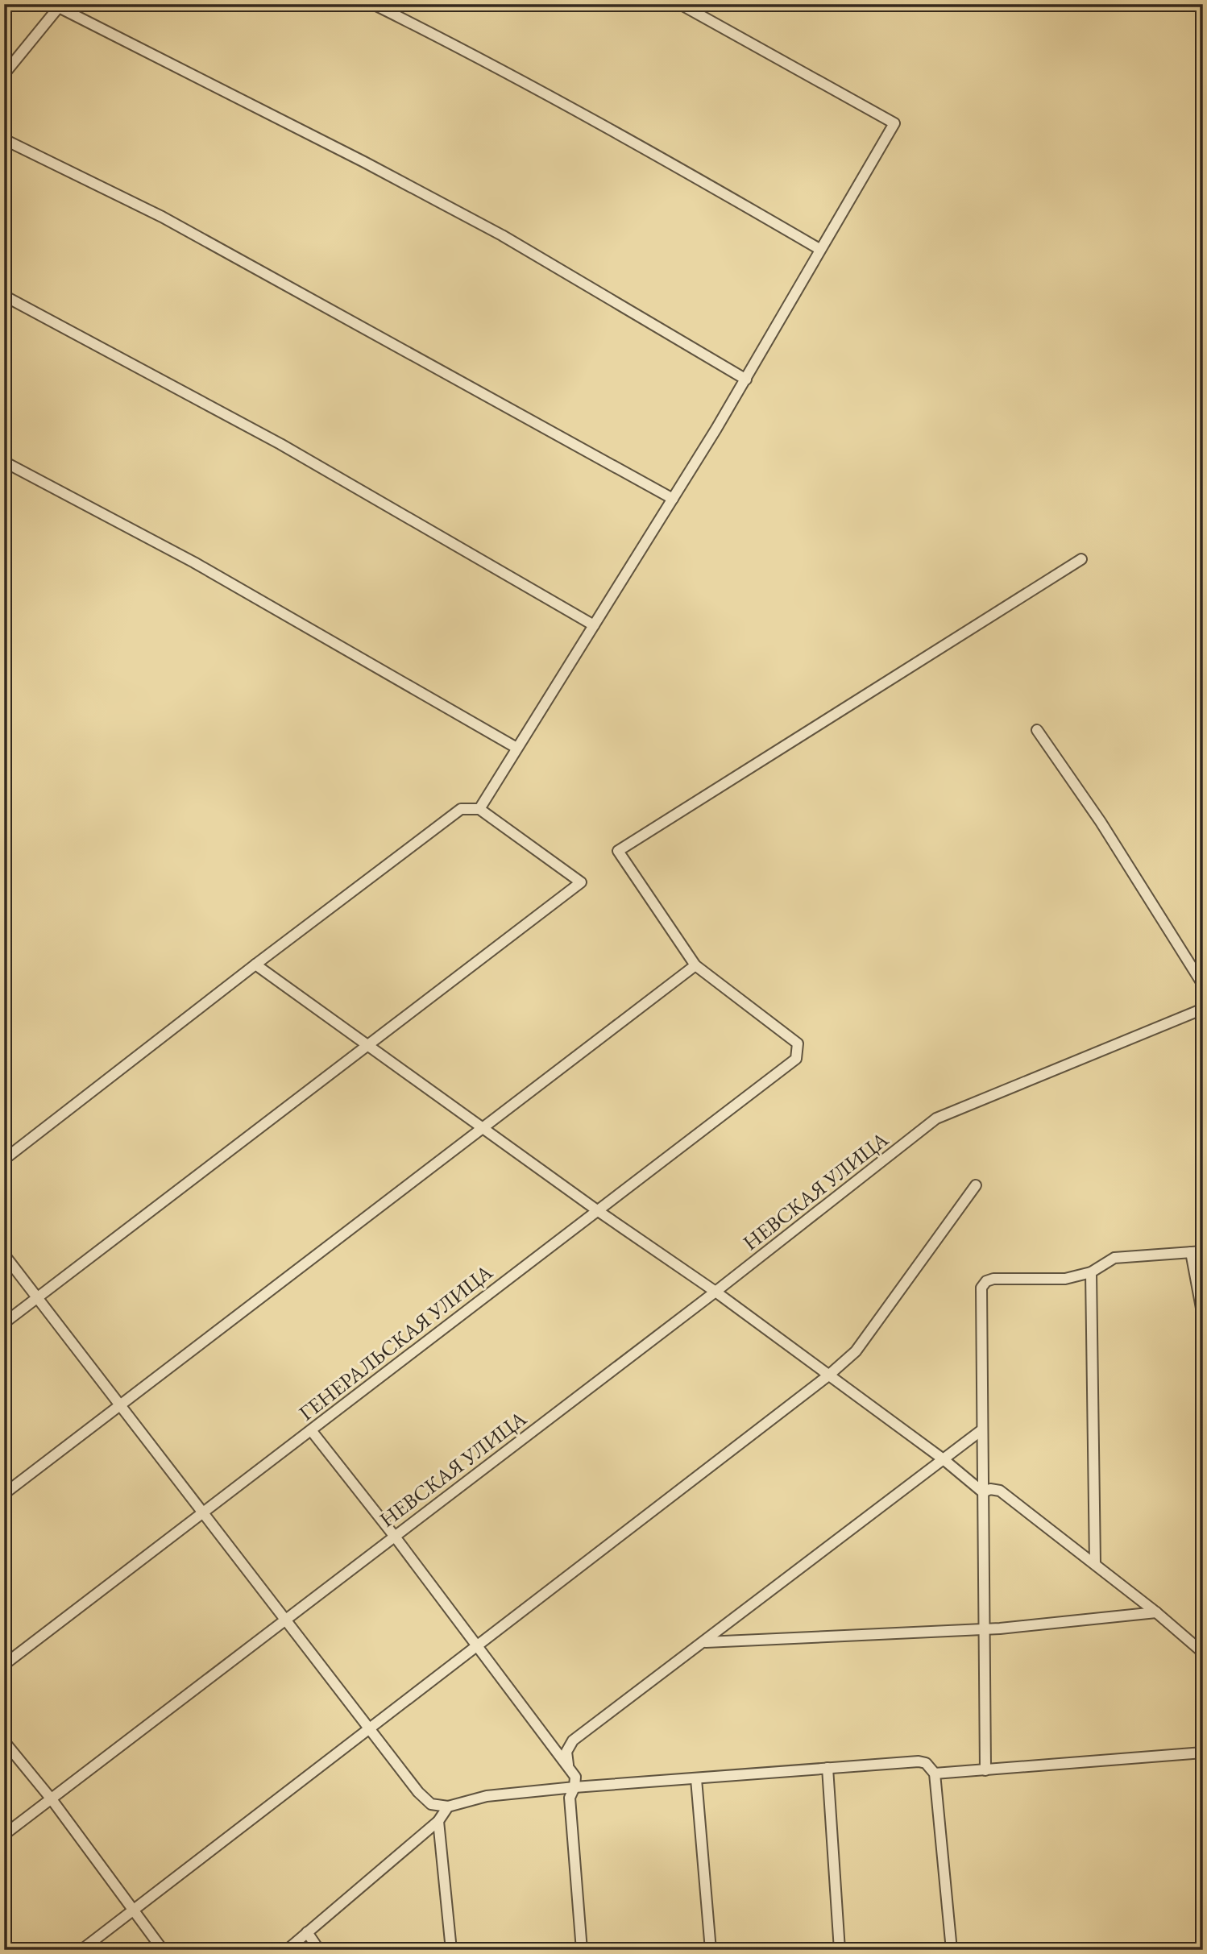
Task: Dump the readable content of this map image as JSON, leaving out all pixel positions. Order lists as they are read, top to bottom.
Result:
{
  "streets": {
    "street": ["НЕВСКАЯ УЛИЦА", "ГЕНЕРАЛЬСКАЯ УЛИЦА"]
  }
}
